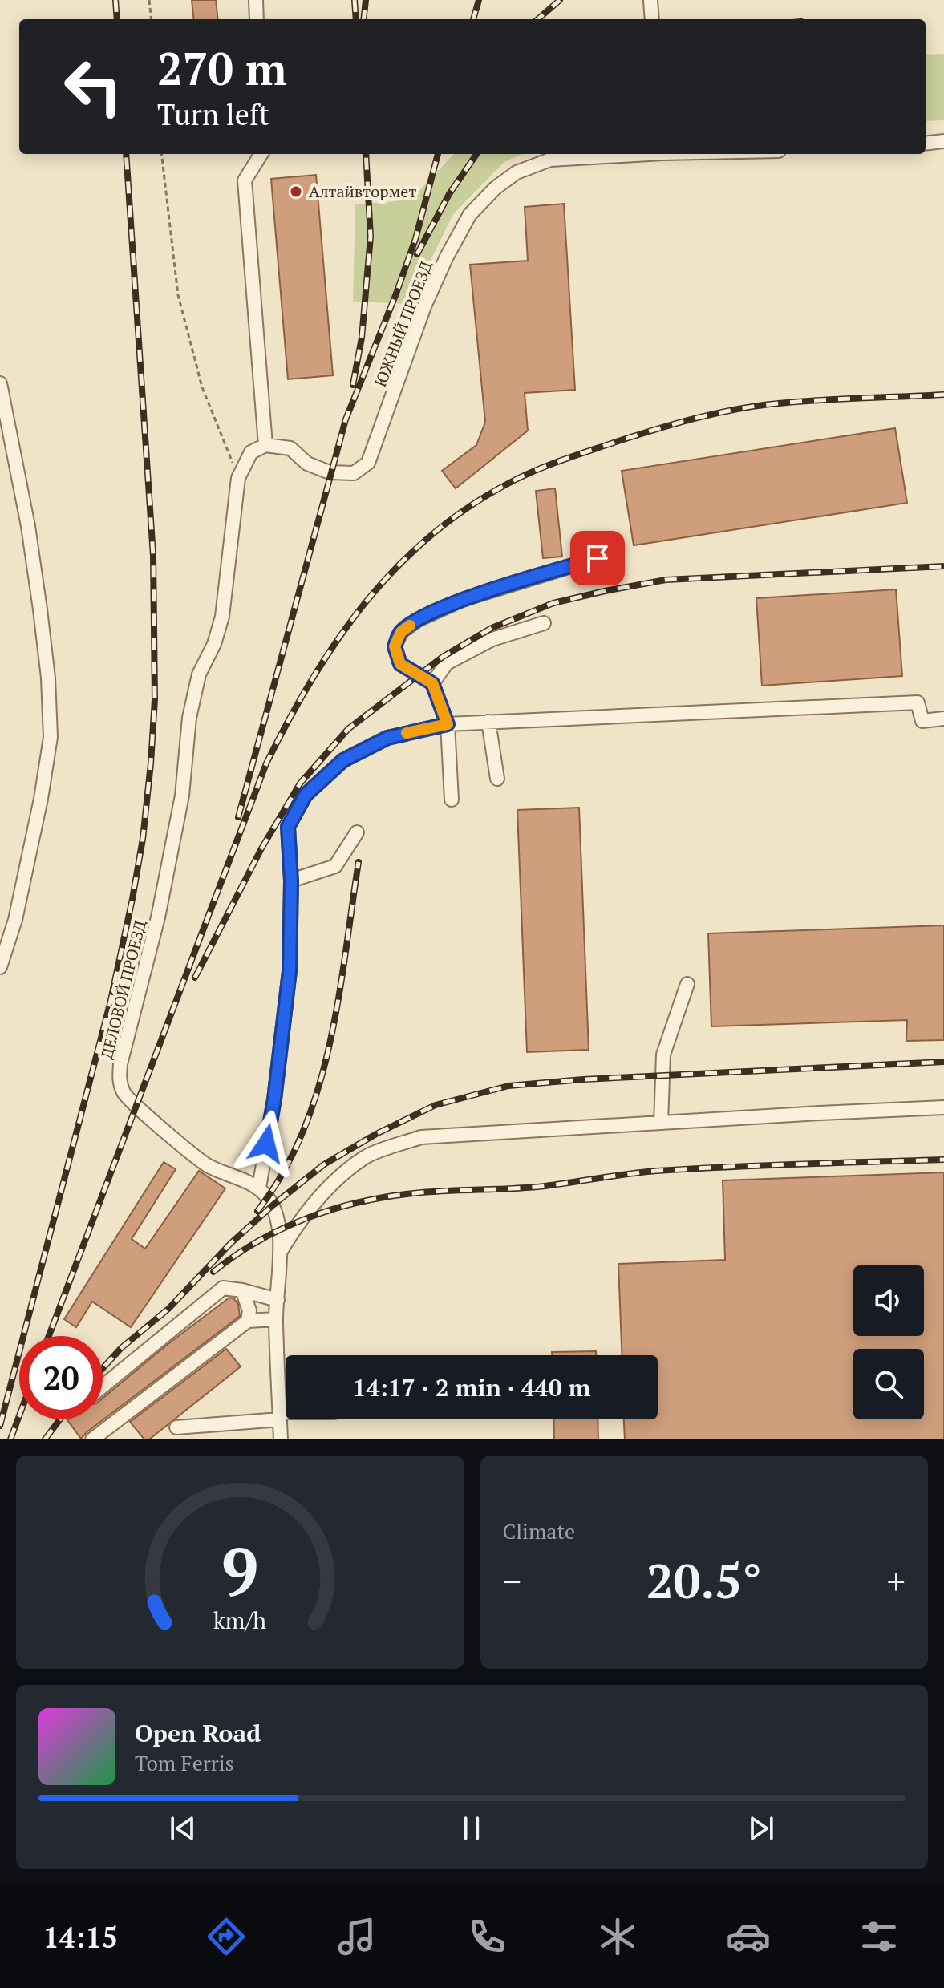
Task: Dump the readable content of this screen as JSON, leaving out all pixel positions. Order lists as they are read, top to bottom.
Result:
{
  "streets": {
    "street": ["ЮЖНЫЙ ПРОЕЗД", "ДЕЛОВОЙ ПРОЕЗД"]
  },
  "places": ["Алтайвтормет"],
  "page": {
    "turn": ["270 m", "Turn left"],
    "limit": "20",
    "trip": "14:17 · 2 min · 440 m",
    "tile": "Climate",
    "heat": ["−", "20.5°", "+"],
    "song": ["Open Road", "Tom Ferris"],
    "tabs": "14:15",
    "gauge": ["9", "km/h"]
  }
}
